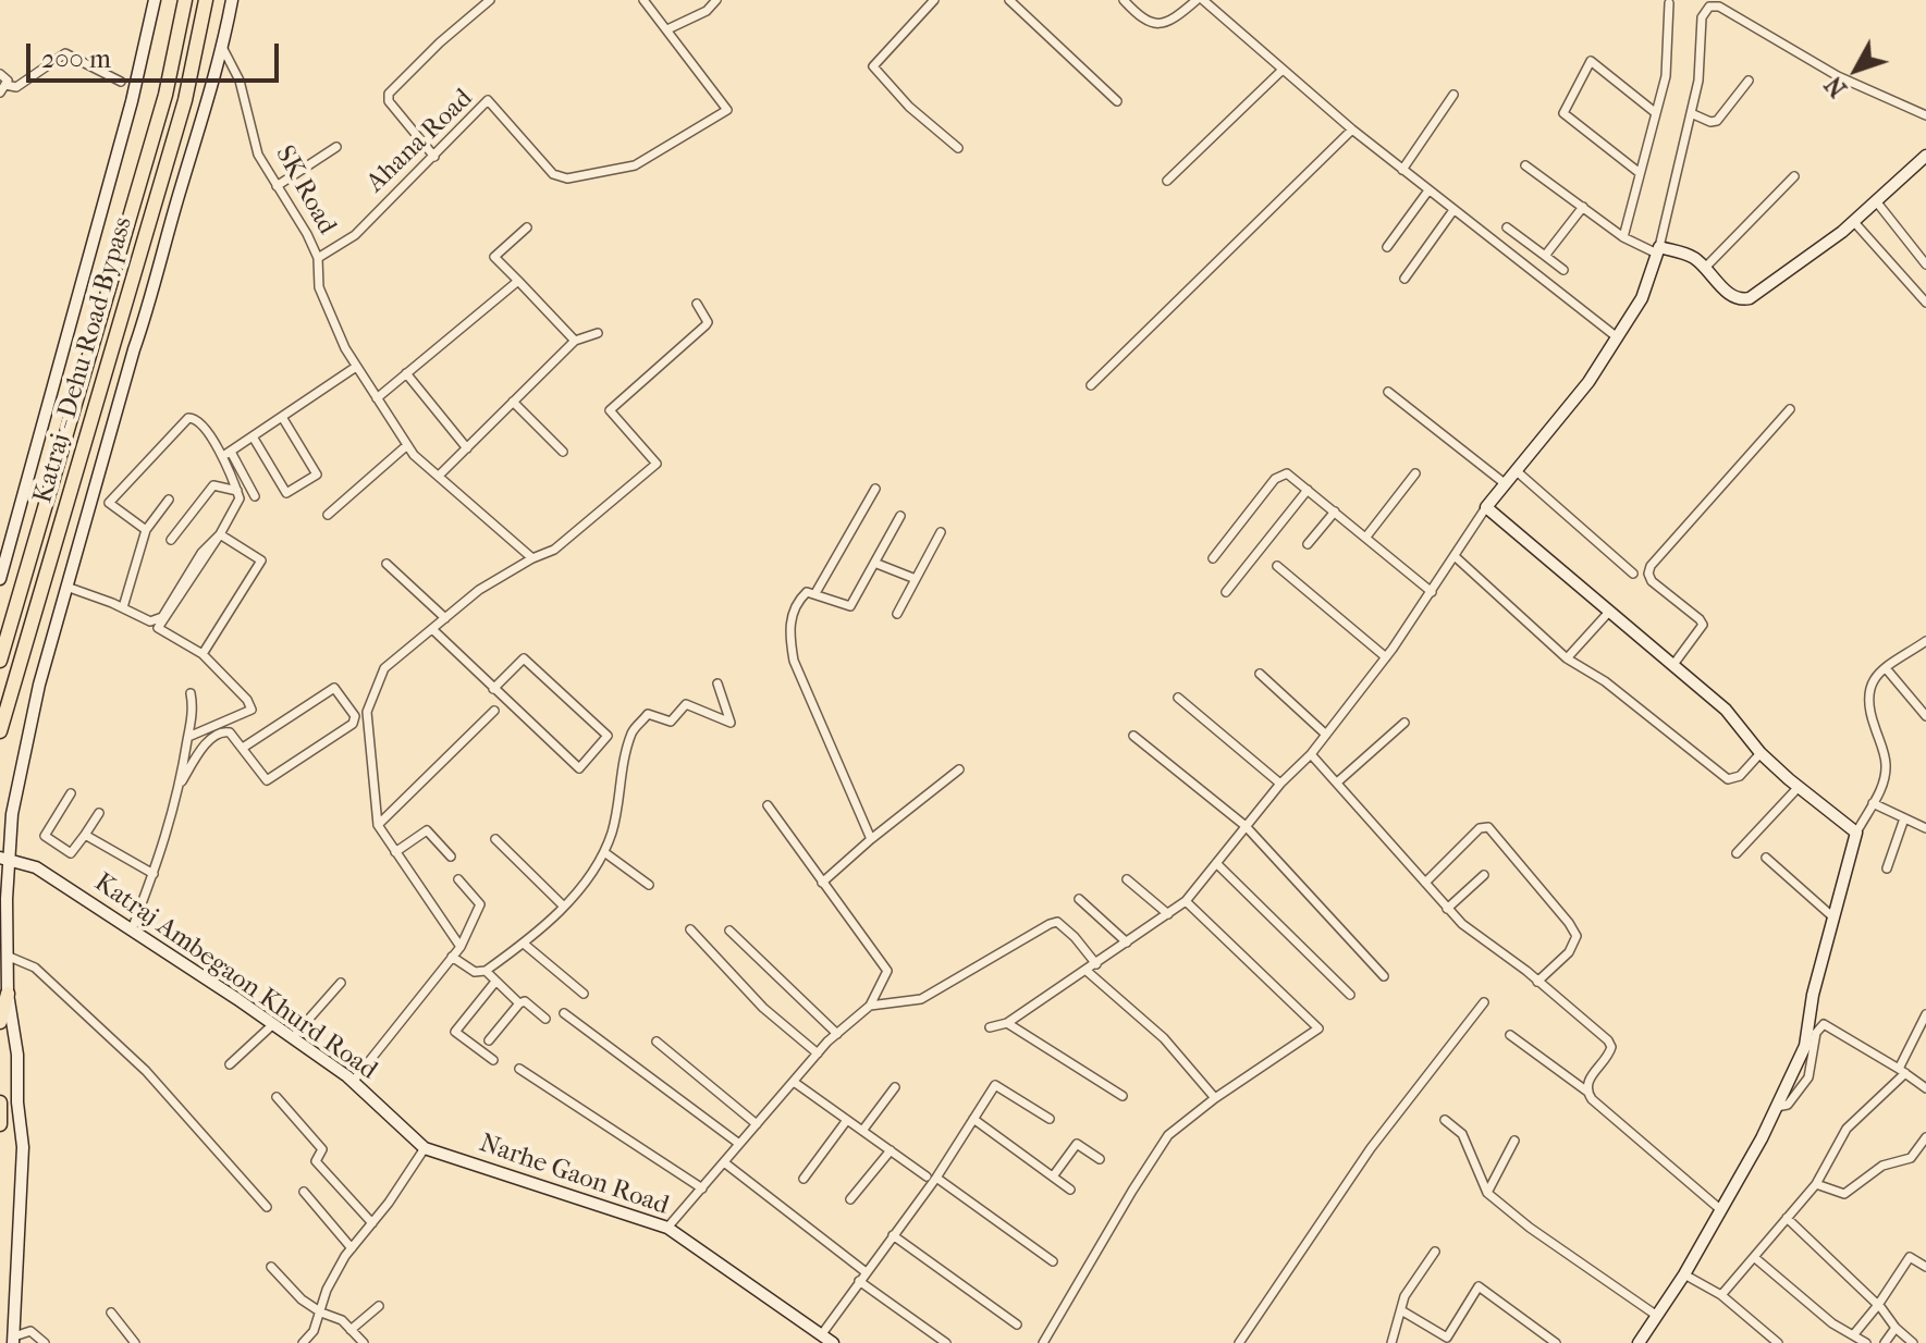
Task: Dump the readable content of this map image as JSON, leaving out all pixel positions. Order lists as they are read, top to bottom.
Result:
{
  "streets": {
    "highway": ["Katraj - Dehu Road Bypass"],
    "street": [
      "Ahana Road",
      "SK Road",
      "Katraj Ambegaon Khurd Road",
      "Narhe Gaon Road"
    ]
  },
  "crossings": [
    ["Ahana Road", "SK Road"],
    ["Katraj Ambegaon Khurd Road", "Narhe Gaon Road"]
  ],
  "scale_bar": "200 m",
  "north": "bottom left"
}
